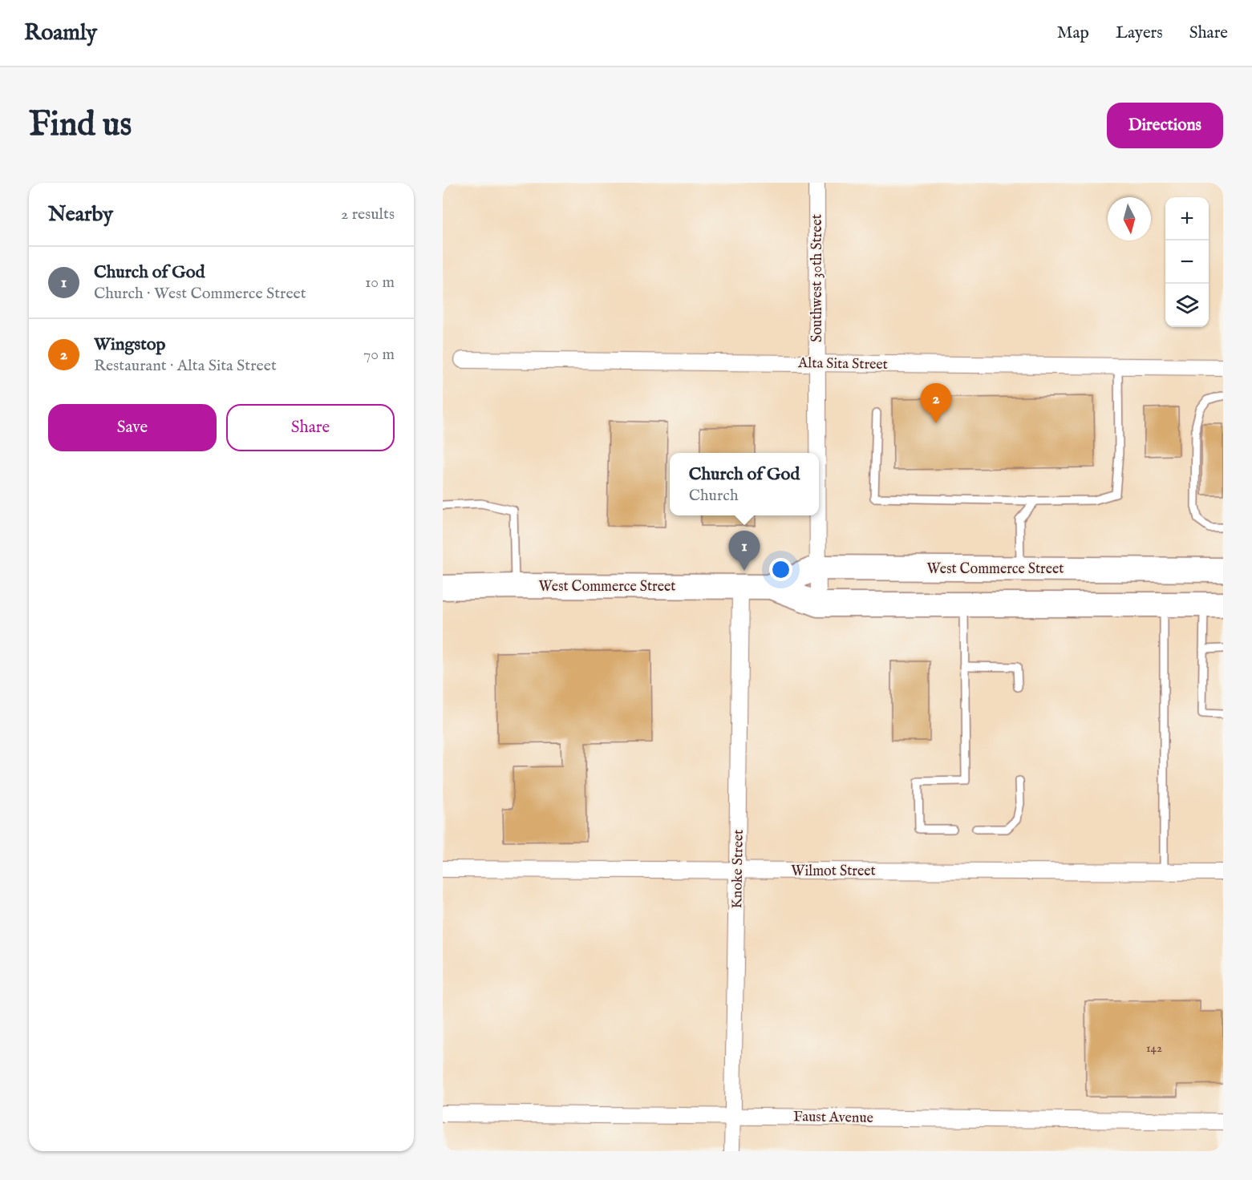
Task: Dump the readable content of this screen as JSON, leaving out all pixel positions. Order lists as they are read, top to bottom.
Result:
{
  "streets": {
    "main road": ["West Commerce Street"],
    "street": [
      "Southwest 30th Street",
      "Alta Sita Street",
      "Knoke Street",
      "Wilmot Street",
      "Faust Avenue"
    ]
  },
  "crossings": [
    ["Southwest 30th Street", "Alta Sita Street"],
    ["Southwest 30th Street", "West Commerce Street"],
    ["West Commerce Street", "Knoke Street"],
    ["Knoke Street", "Wilmot Street"],
    ["Knoke Street", "Faust Avenue"]
  ],
  "house_numbers": ["142"],
  "north": "bottom",
  "page": {
    "header": "Roamly",
    "nav": ["Map", "Layers", "Share"],
    "buttons": [
      "Directions",
      ["Save", "Share"]
    ],
    "title": "Find us",
    "heading": ["Nearby", "2 results"],
    "map_buttons": ["+", "−"],
    "list": [
      {
        "mark": "1",
        "name": "Church of God",
        "note": "Church · West Commerce Street",
        "value": "10 m"
      },
      {
        "mark": "2",
        "name": "Wingstop",
        "note": "Restaurant · Alta Sita Street",
        "value": "70 m"
      }
    ],
    "pins": ["2", "1"],
    "popup": ["Church of God", "Church"]
  }
}
